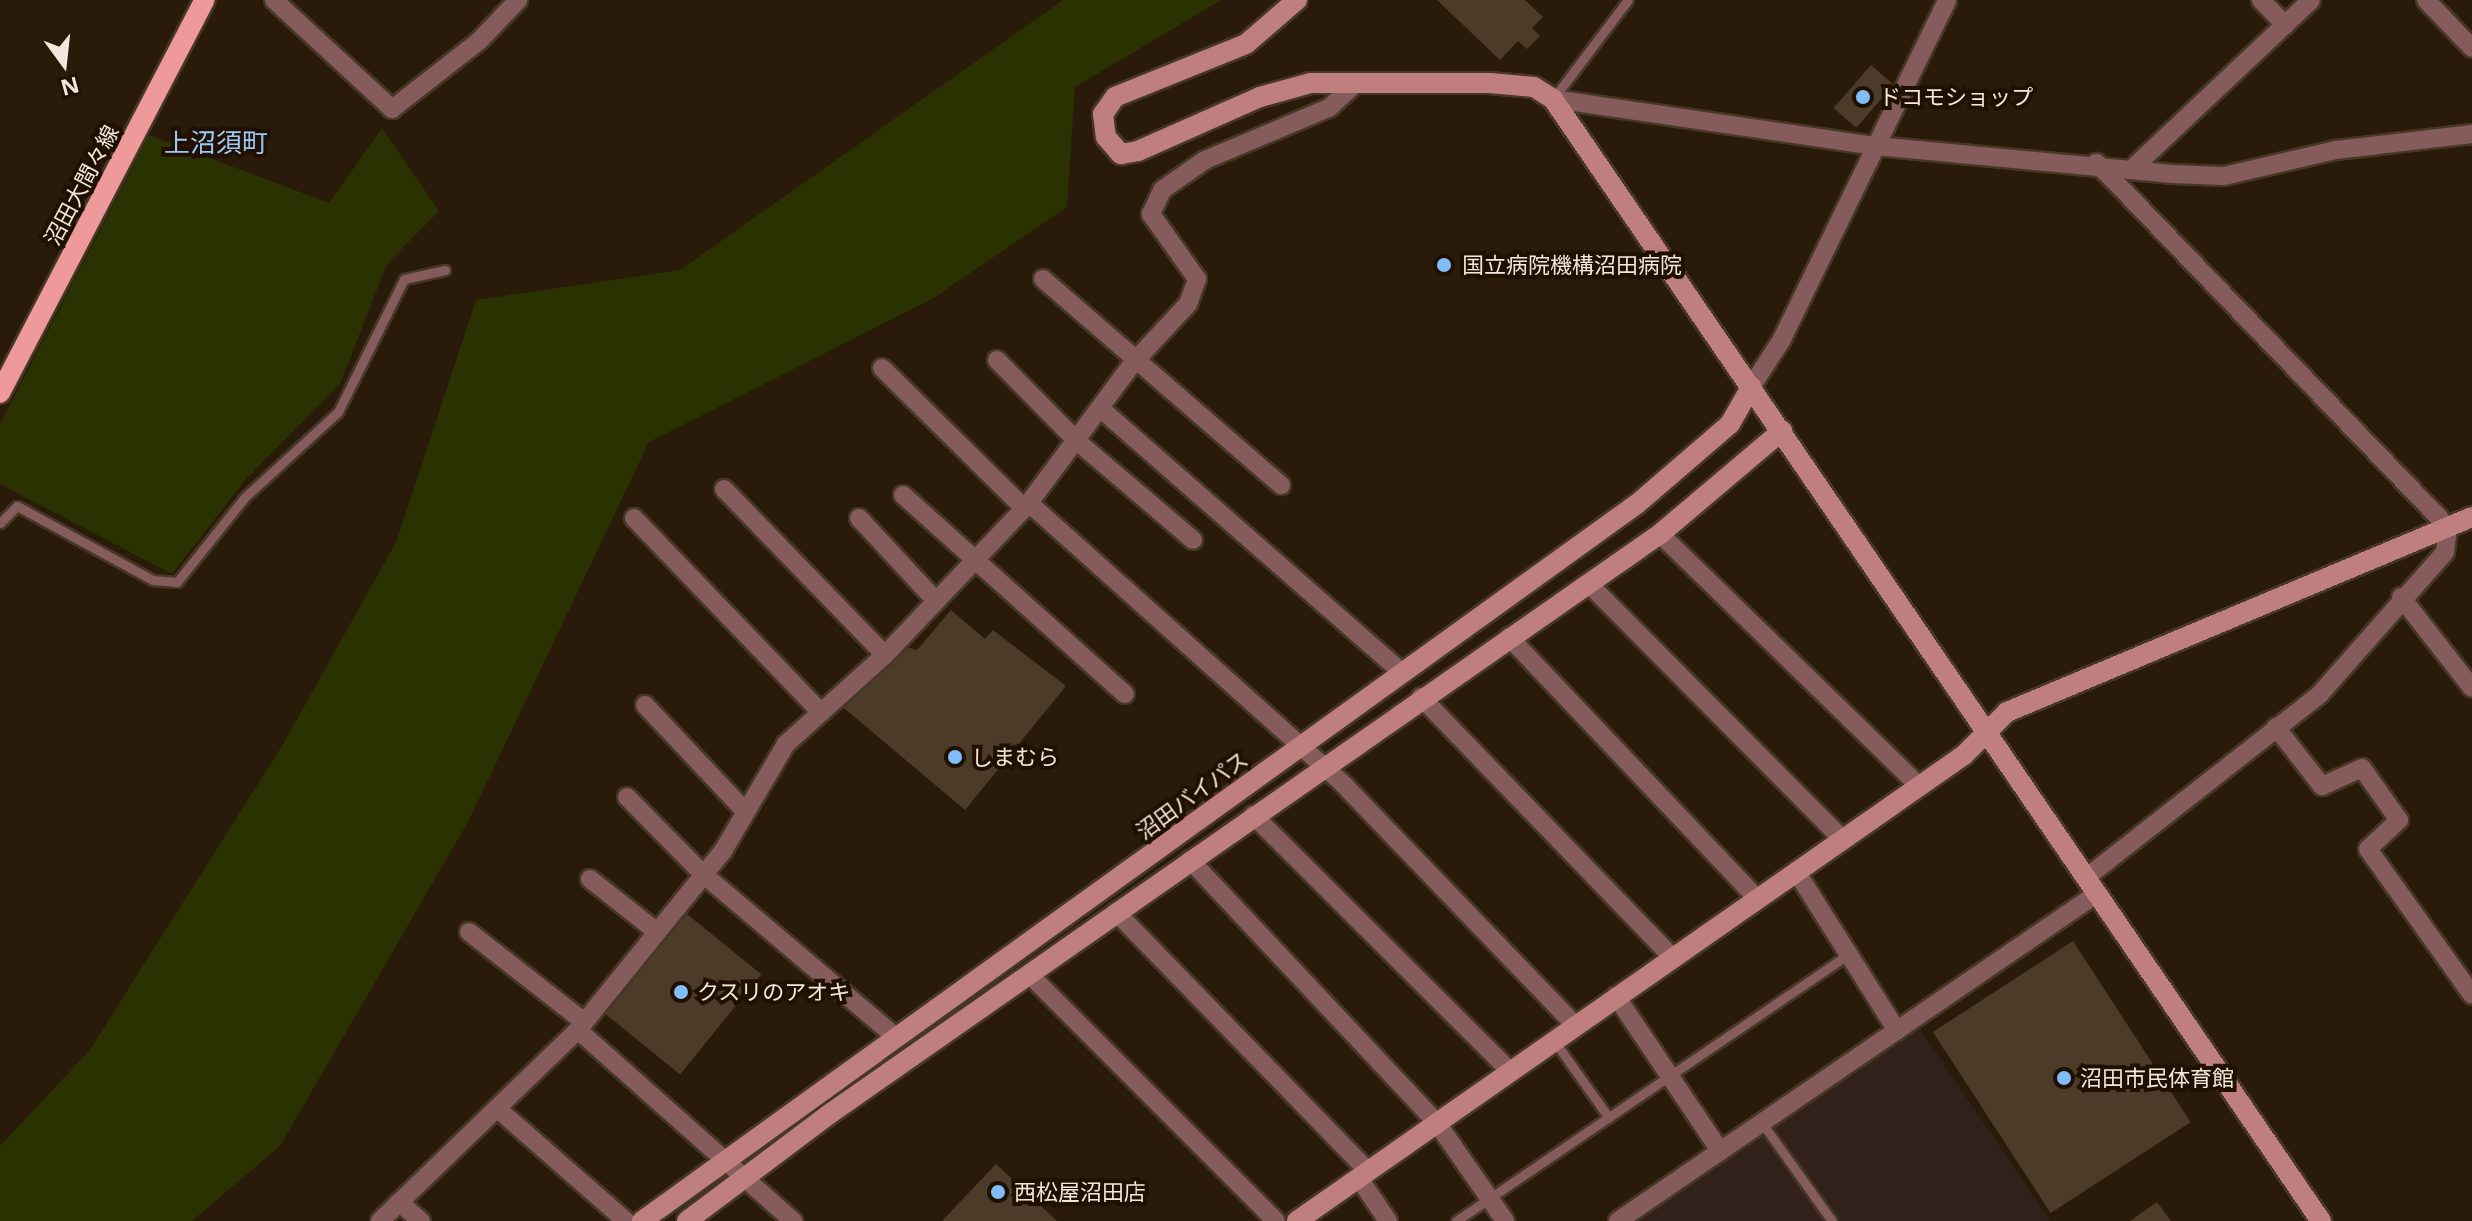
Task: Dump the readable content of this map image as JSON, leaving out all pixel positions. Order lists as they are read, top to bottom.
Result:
{
  "streets": {
    "main road": ["沼田大間々線"],
    "street": ["沼田バイパス"]
  },
  "districts": ["上沼須町"],
  "places": [
    "ドコモショップ",
    "国立病院機構沼田病院",
    "しまむら",
    "クスリのアオキ",
    "沼田市民体育館",
    "西松屋沼田店"
  ],
  "north": "bottom"
}
